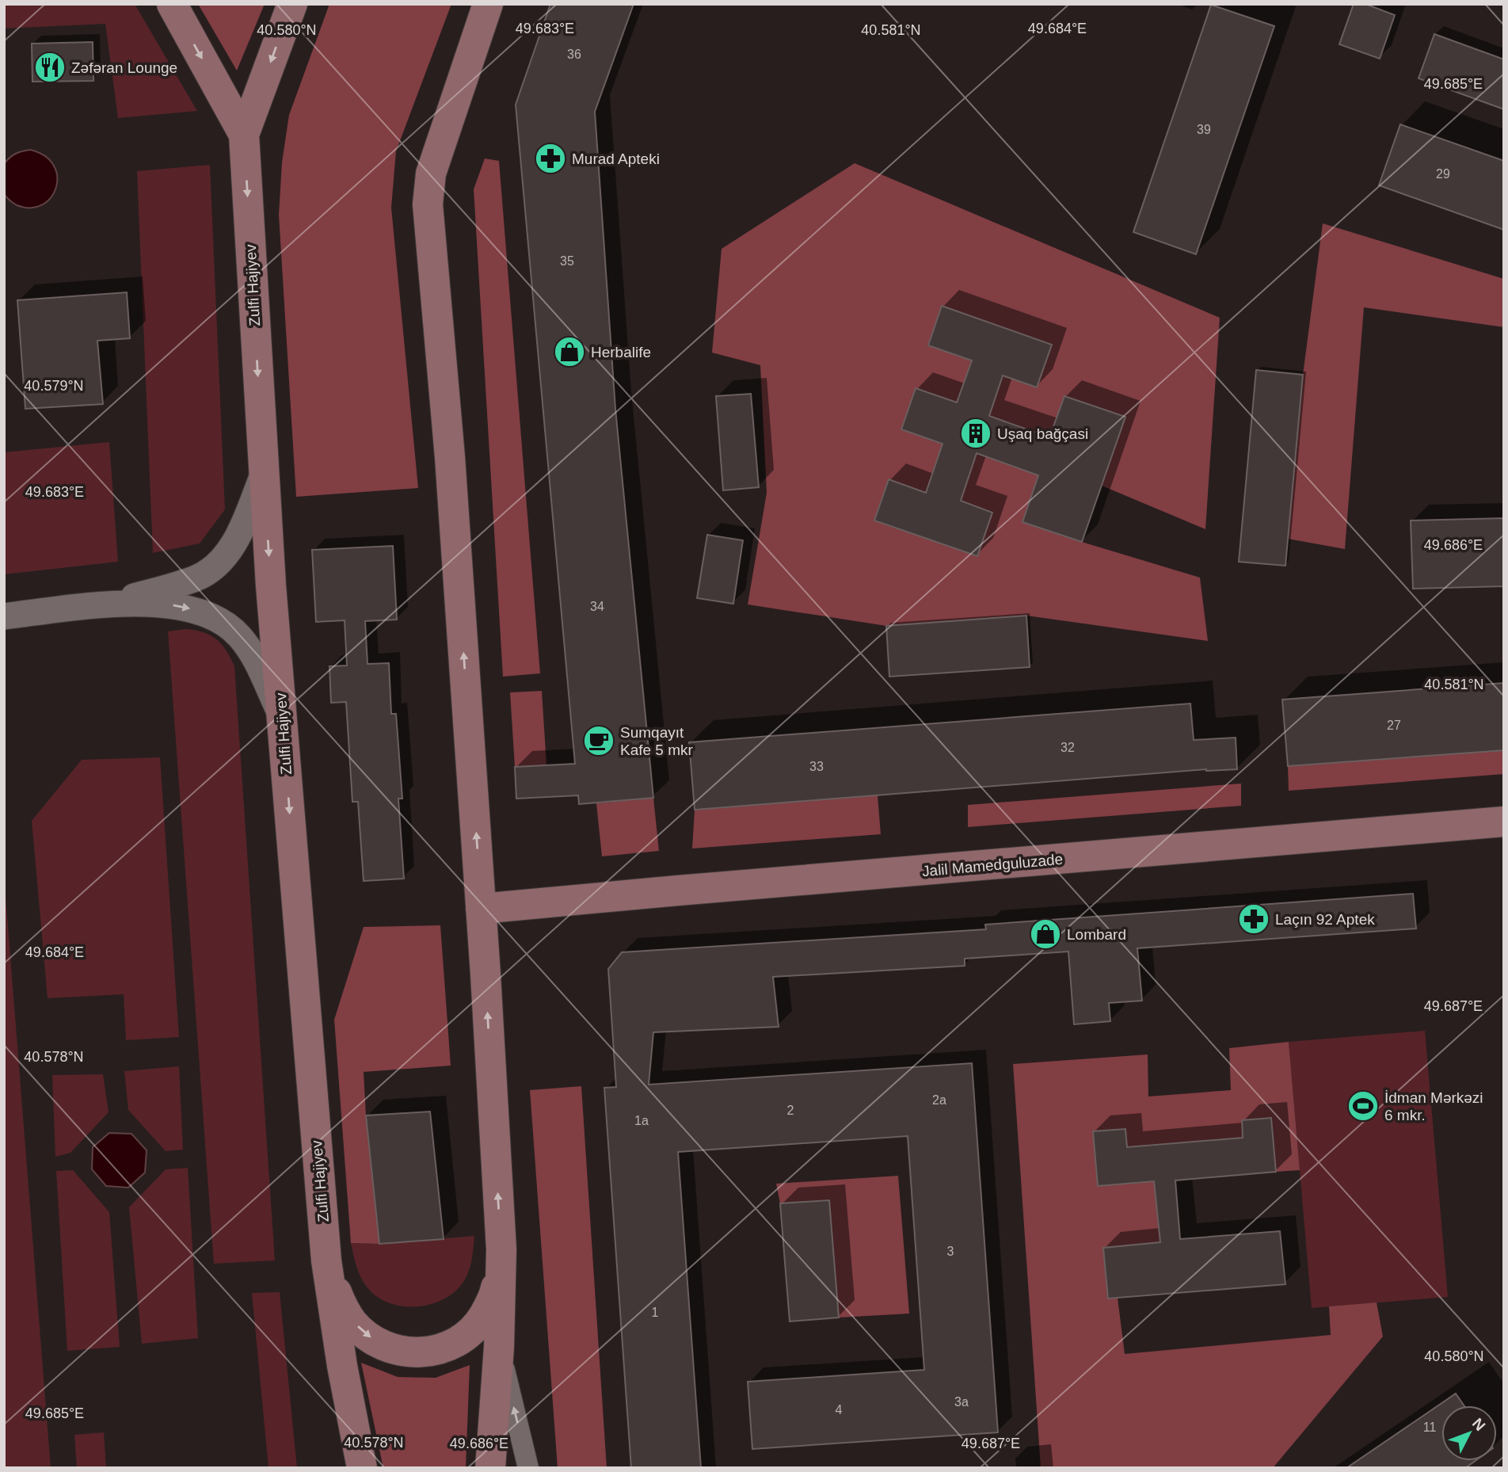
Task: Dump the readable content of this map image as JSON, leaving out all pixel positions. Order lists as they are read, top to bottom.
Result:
{
  "streets": {
    "main road": ["Zulfi Hajiyev", "Jalil Mamedguluzade"]
  },
  "places": {
    "restaurant": ["Zәfәran Lounge"],
    "pharmacy": ["Murad Apteki", "Laçın 92 Aptek"],
    "shop": ["Herbalife", "Lombard"],
    "building": ["Uşaq bağçasi"],
    "cafe": ["Sumqayıt Kafe 5 mkr"],
    "sports": ["İdman Mәrkәzi 6 mkr."]
  },
  "house_numbers": [
    "36",
    "39",
    "29",
    "35",
    "34",
    "27",
    "32",
    "33",
    "2a",
    "2",
    "1a",
    "3",
    "1",
    "3a",
    "4",
    "11"
  ],
  "north": "top right",
  "coordinates": [
    "49.683°E",
    "49.684°E",
    "40.580°N",
    "40.581°N",
    "49.685°E",
    "40.579°N",
    "49.686°E",
    "49.687°E",
    "40.578°N"
  ]
}
